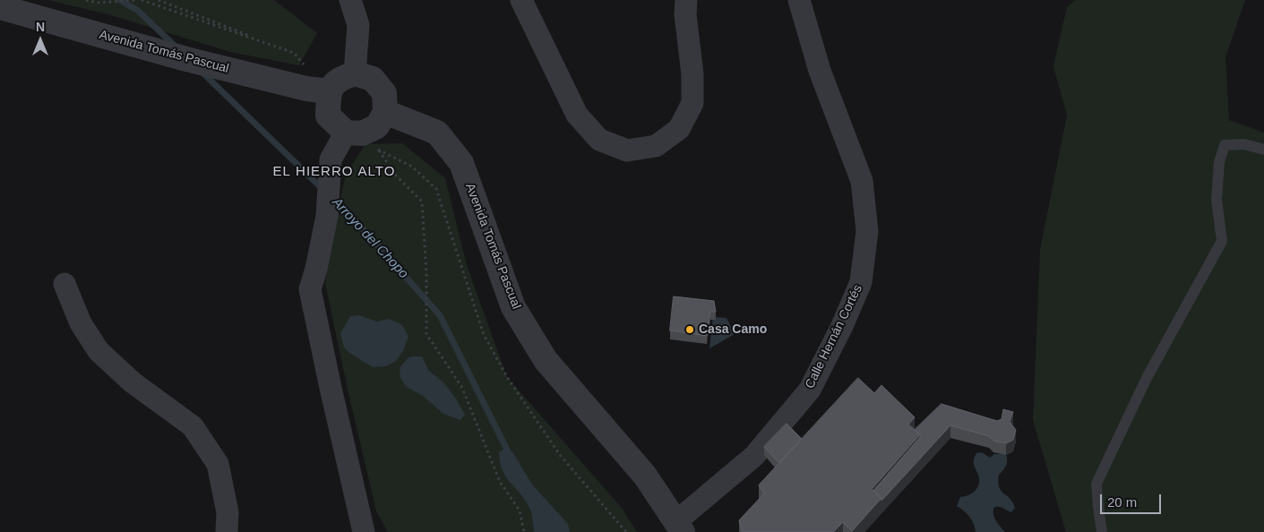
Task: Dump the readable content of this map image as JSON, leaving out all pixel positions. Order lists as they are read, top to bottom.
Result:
{
  "streets": {
    "street": ["Avenida Tomás Pascual", "Calle Hernán Cortés"]
  },
  "crossings": [
    ["Avenida Tomás Pascual", "Calle Hernán Cortés"]
  ],
  "districts": ["EL HIERRO ALTO"],
  "water": ["Arroyo del Chopo"],
  "places": ["Casa Camo"],
  "scale_bar": "20 m",
  "north": "top"
}
